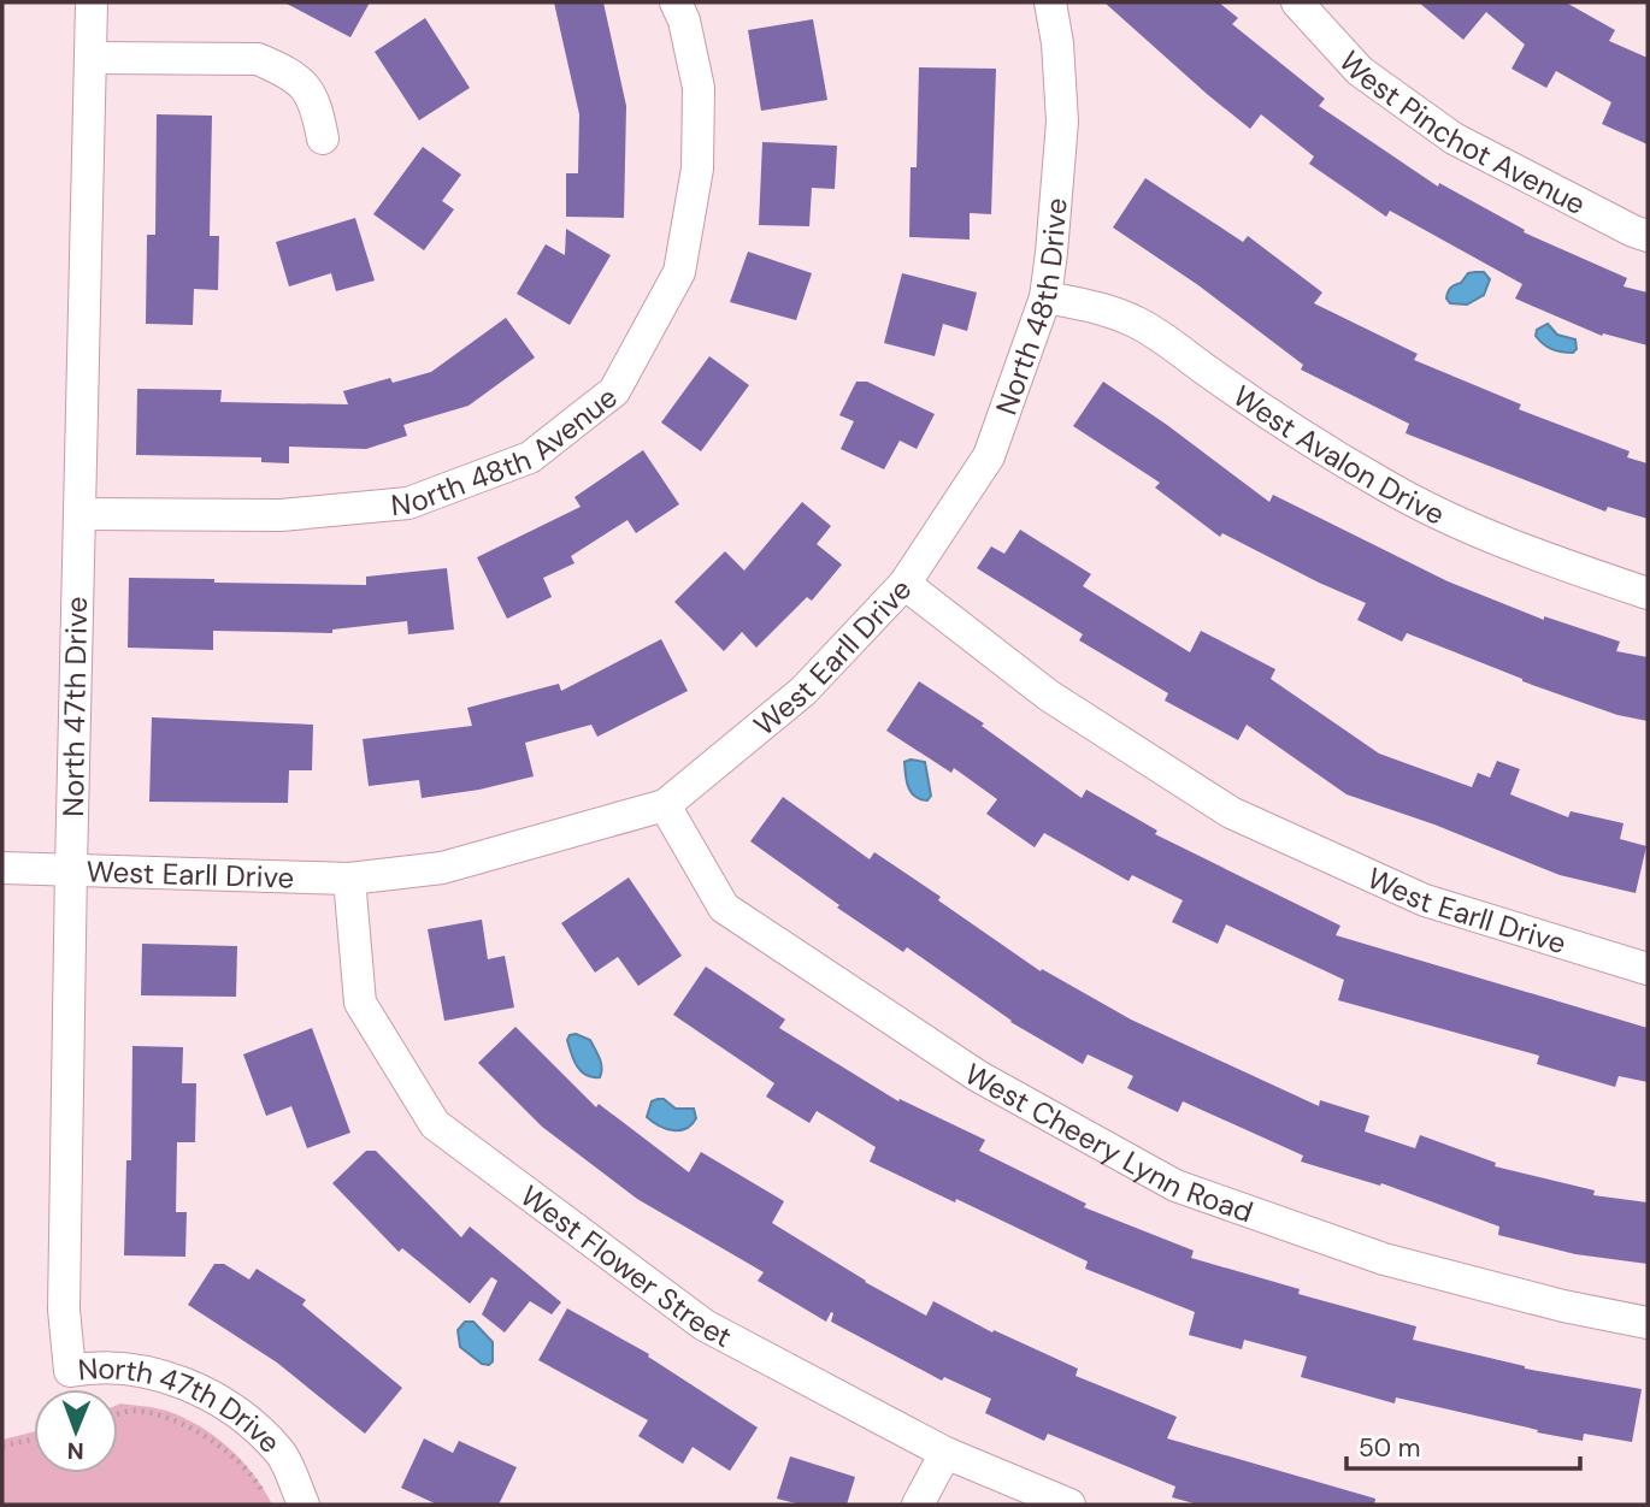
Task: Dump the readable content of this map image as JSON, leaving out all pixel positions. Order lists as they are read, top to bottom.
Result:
{
  "streets": {
    "street": [
      "West Pinchot Avenue",
      "North 48th Drive",
      "North 48th Avenue",
      "West Avalon Drive",
      "West Earll Drive",
      "North 47th Drive",
      "West Cheery Lynn Road",
      "West Flower Street"
    ]
  },
  "crossings": [
    ["North 48th Drive", "West Avalon Drive"],
    ["North 48th Drive", "West Earll Drive"],
    ["North 48th Avenue", "North 47th Drive"],
    ["West Earll Drive", "North 47th Drive"],
    ["West Earll Drive", "West Cheery Lynn Road"],
    ["West Earll Drive", "West Flower Street"]
  ],
  "scale_bar": "50 m",
  "north": "bottom"
}
